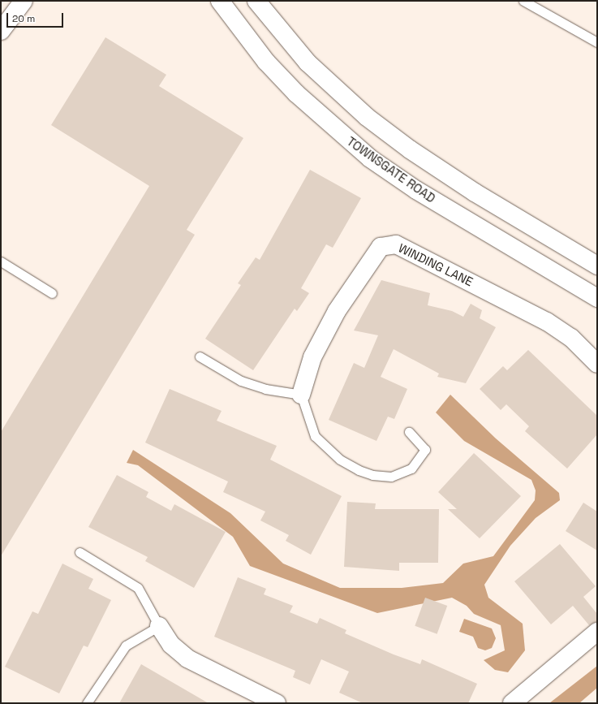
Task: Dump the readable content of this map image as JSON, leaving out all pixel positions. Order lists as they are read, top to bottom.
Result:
{
  "streets": {
    "street": ["TOWNSGATE ROAD", "WINDING LANE"]
  },
  "scale_bar": "20 m"
}
